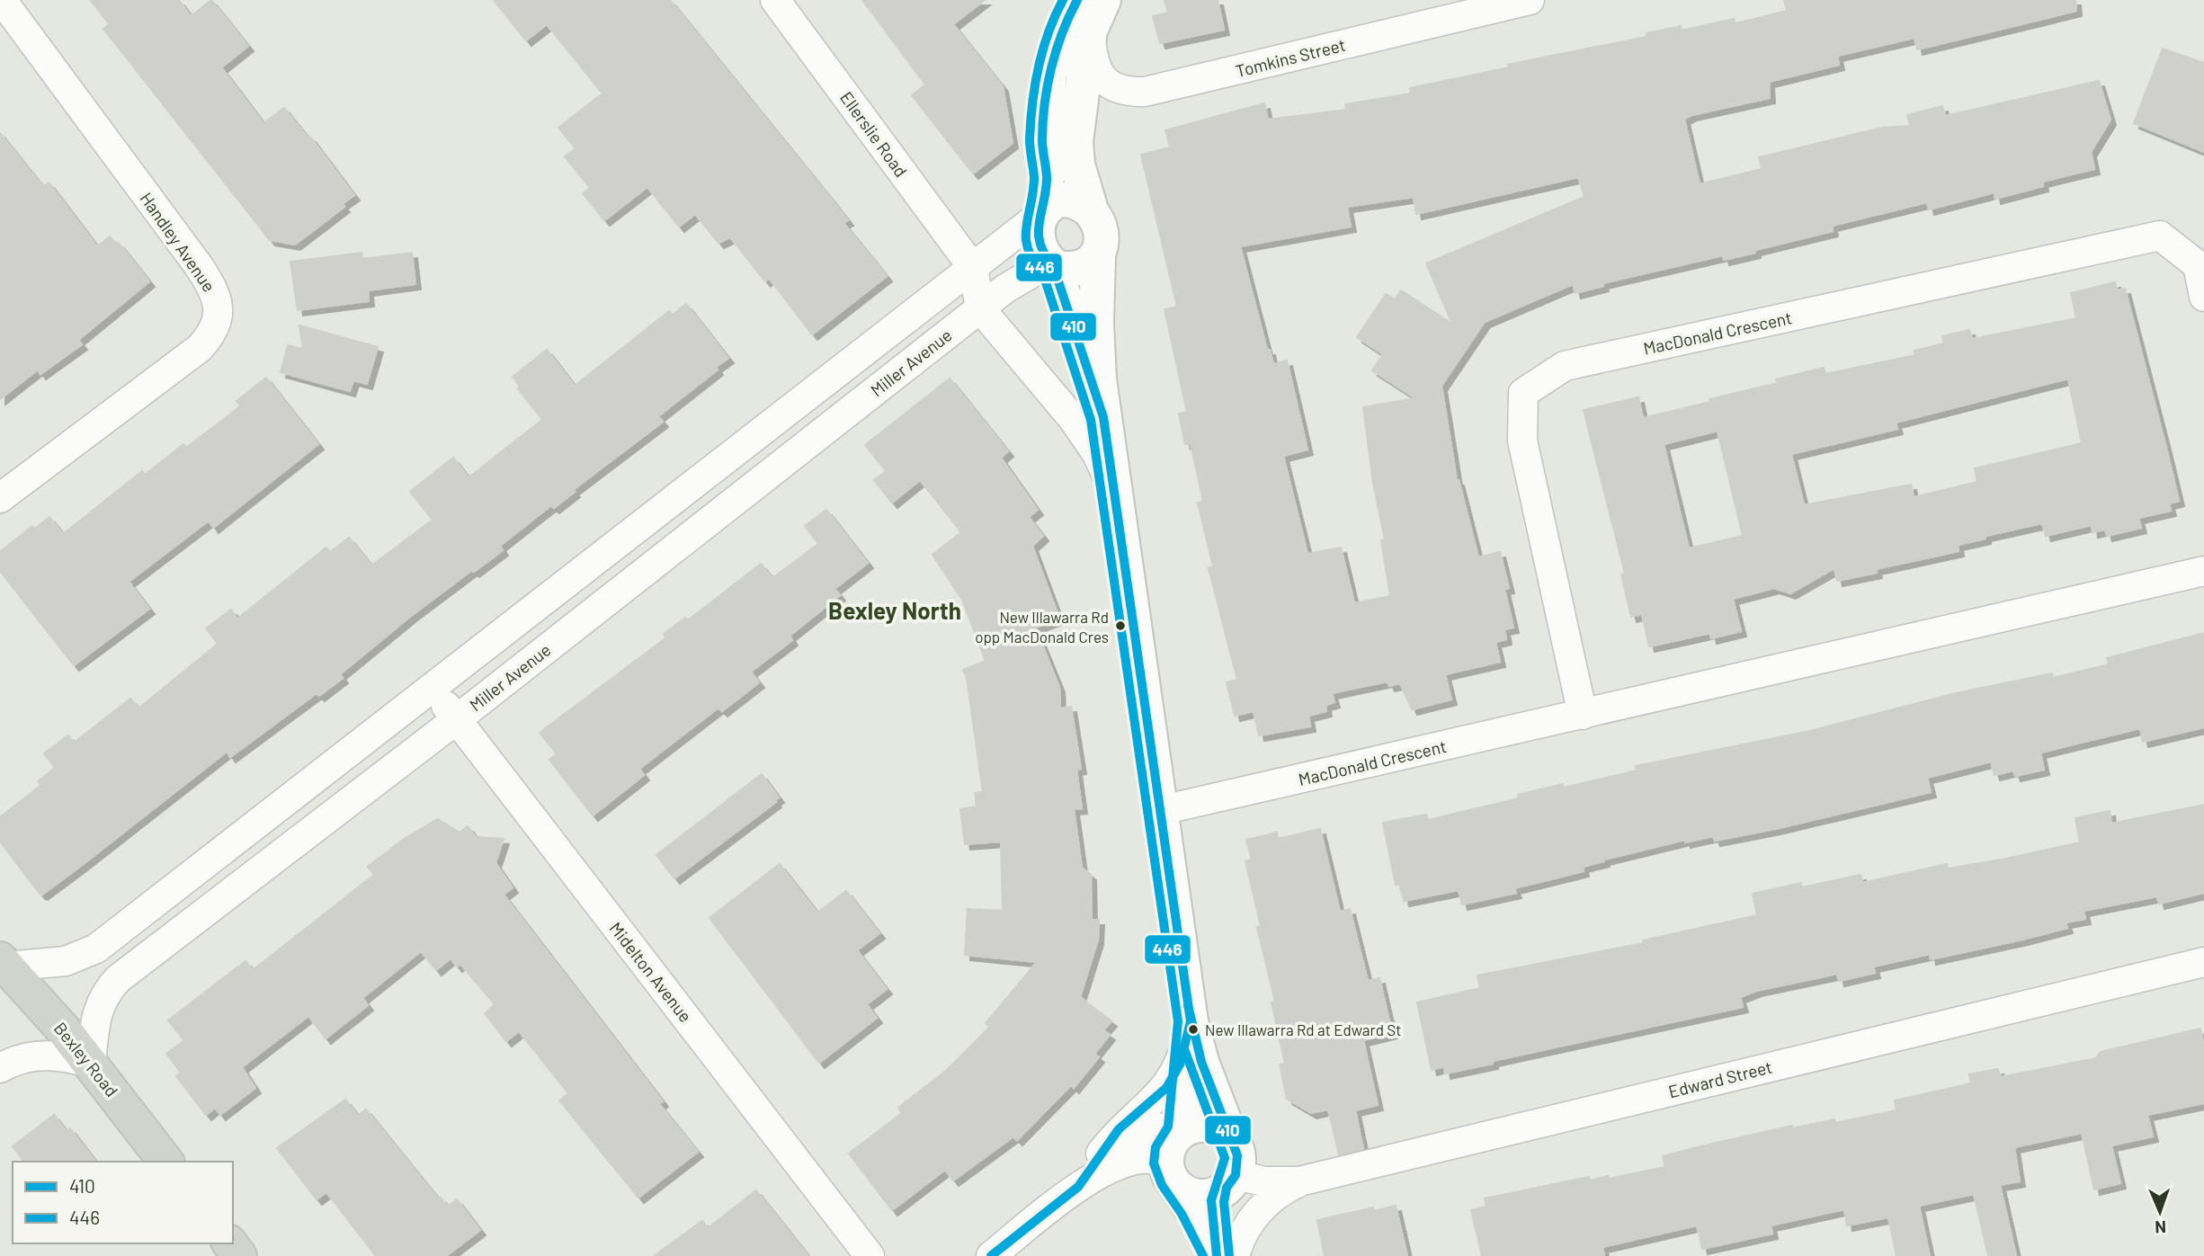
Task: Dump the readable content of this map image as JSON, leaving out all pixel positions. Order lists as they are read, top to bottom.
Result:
{
  "streets": {
    "main road": ["Bexley Road"],
    "street": [
      "Tomkins Street",
      "Ellerslie Road",
      "Handley Avenue",
      "MacDonald Crescent",
      "Miller Avenue",
      "Midelton Avenue",
      "Edward Street"
    ]
  },
  "crossings": [
    ["Ellerslie Road", "Miller Avenue"],
    ["Miller Avenue", "Midelton Avenue"],
    ["Miller Avenue", "Bexley Road"]
  ],
  "districts": ["Bexley North"],
  "places": ["New Illawarra Rd opp MacDonald Cres", "New Illawarra Rd at Edward St"],
  "lines": ["transit line 410", "transit line 446"],
  "legend": ["410", "446"],
  "north": "bottom"
}
